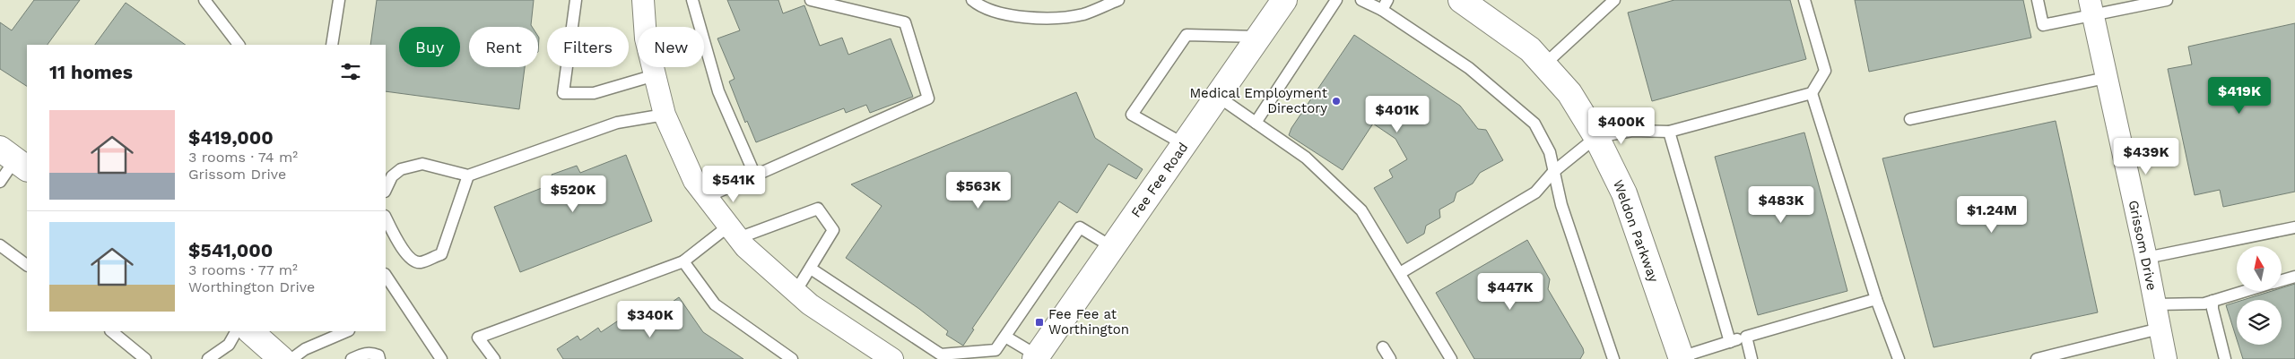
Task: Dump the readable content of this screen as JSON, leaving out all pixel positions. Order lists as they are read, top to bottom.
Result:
{
  "streets": {
    "street": ["Fee Fee Road", "Weldon Parkway", "Grissom Drive"]
  },
  "places": {
    "other": ["Medical Employment Directory"],
    "transit": ["Fee Fee at Worthington"]
  },
  "north": "top",
  "page": {
    "chip": [
      "Buy",
      "Rent",
      "Filters",
      "New"
    ],
    "heading": "11 homes",
    "price": [
      "$419K",
      "$401K",
      "$400K",
      "$439K",
      "$541K",
      "$563K",
      "$520K",
      "$483K",
      "$1.24M",
      "$447K",
      "$340K"
    ],
    "list": [
      {
        "name": "$419,000",
        "note": "3 rooms · 74 m² · Grissom Drive"
      },
      {
        "name": "$541,000",
        "note": "3 rooms · 77 m² · Worthington Drive"
      }
    ]
  }
}
